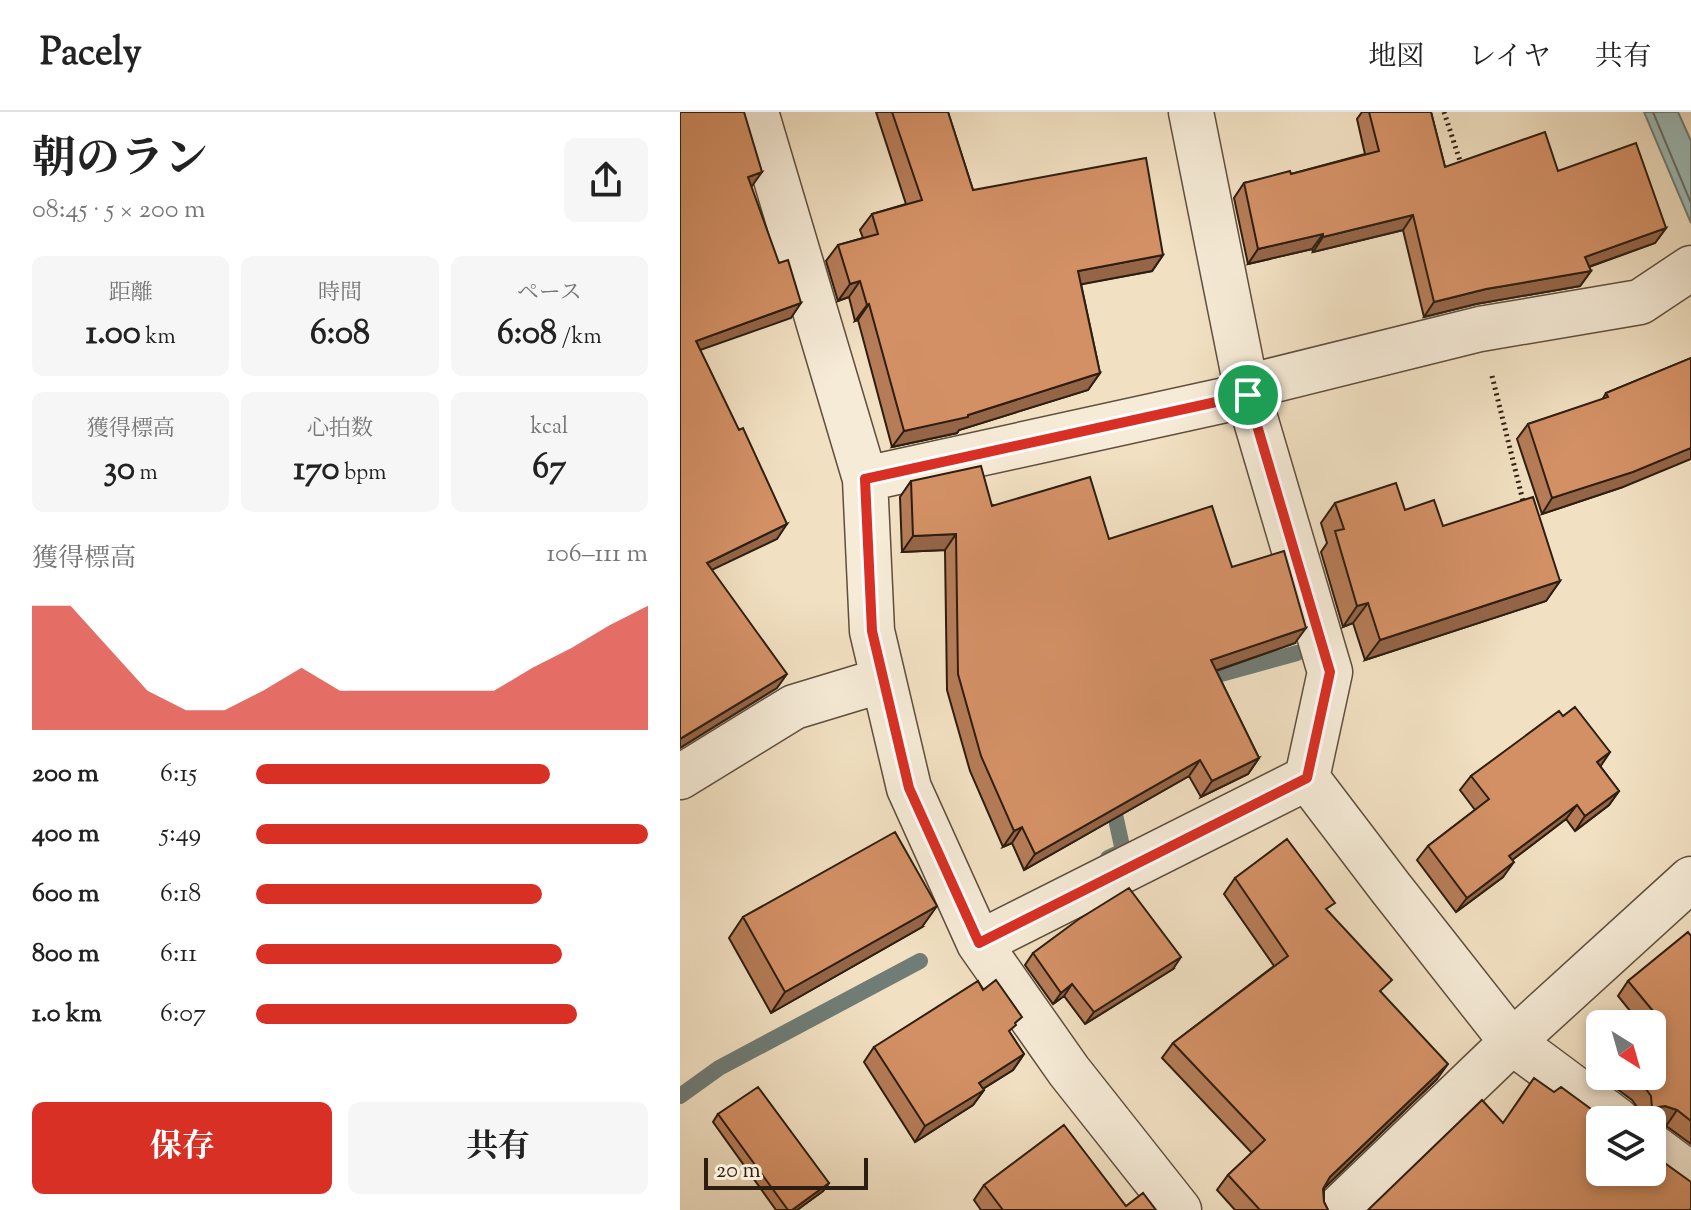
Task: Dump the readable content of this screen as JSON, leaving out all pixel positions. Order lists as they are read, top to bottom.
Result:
{
  "scale_bar": "20 m",
  "north": "bottom right",
  "page": {
    "header": "Pacely",
    "nav": ["地図", "レイヤ", "共有"],
    "heading": ["朝のラン", "08:45 · 5 × 200 m"],
    "stats": [
      ["距離", "1.00 km"],
      ["時間", "6:08"],
      ["ペース", "6:08 /km"],
      ["獲得標高", "30 m"],
      ["心拍数", "170 bpm"],
      ["kcal", "67"]
    ],
    "chart": ["獲得標高", "106–111 m"],
    "list": [
      {
        "name": "200 m",
        "note": "6:15"
      },
      {
        "name": "400 m",
        "note": "5:49"
      },
      {
        "name": "600 m",
        "note": "6:18"
      },
      {
        "name": "800 m",
        "note": "6:11"
      },
      {
        "name": "1.0 km",
        "note": "6:07"
      }
    ],
    "buttons": ["保存", "共有"],
    "scale": "20 m"
  }
}
